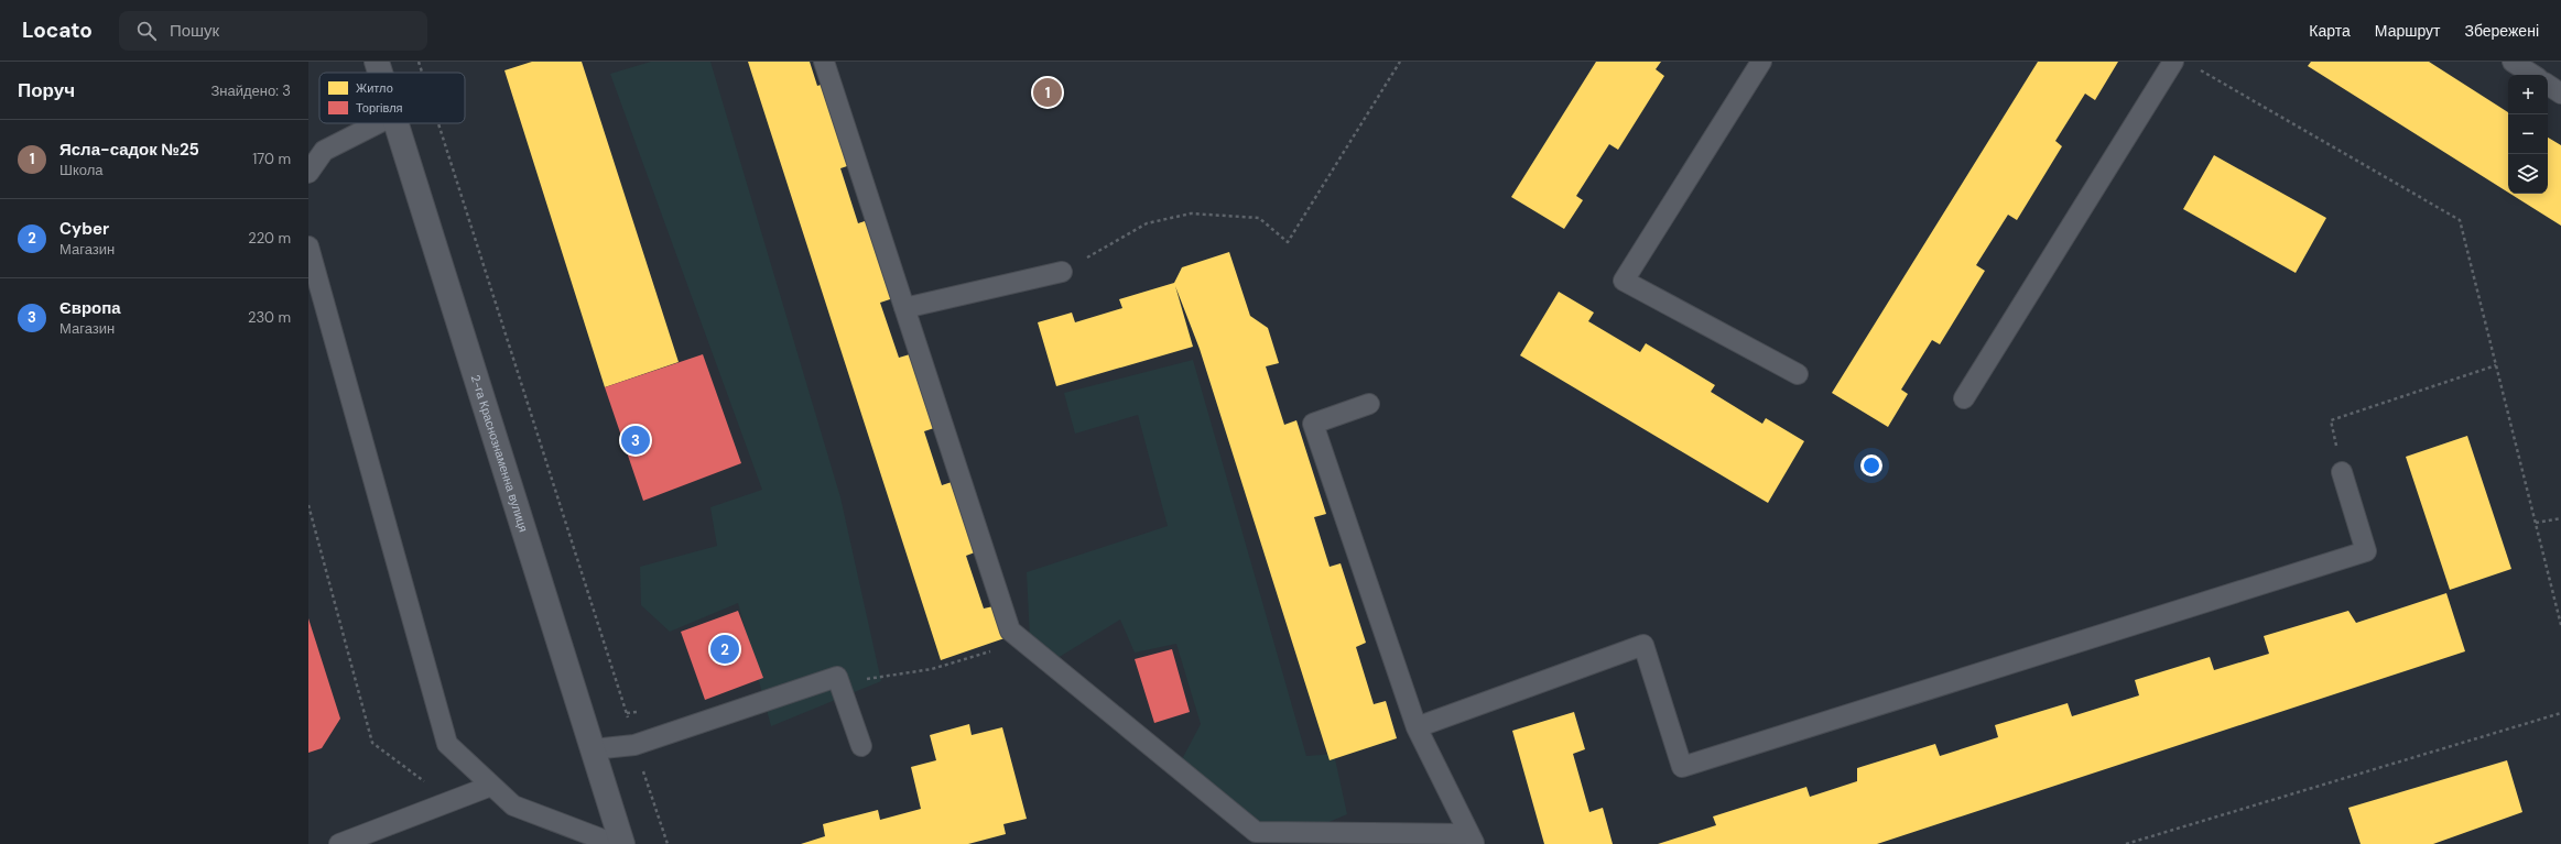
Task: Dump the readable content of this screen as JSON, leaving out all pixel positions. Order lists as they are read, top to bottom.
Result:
{
  "streets": {
    "street": ["2-га Краснознаменна вулиця"]
  },
  "legend": ["Житло", "Торгівля"],
  "page": {
    "header": "Locato",
    "search": "Пошук",
    "nav": ["Карта", "Маршрут", "Збережені"],
    "heading": ["Поруч", "Знайдено: 3"],
    "map_buttons": ["+", "−"],
    "pins": ["1", "3", "2"],
    "list": [
      {
        "mark": "1",
        "name": "Ясла-садок №25",
        "note": "Школа",
        "value": "170 m"
      },
      {
        "mark": "2",
        "name": "Cyber",
        "note": "Магазин",
        "value": "220 m"
      },
      {
        "mark": "3",
        "name": "Європа",
        "note": "Магазин",
        "value": "230 m"
      }
    ]
  }
}
